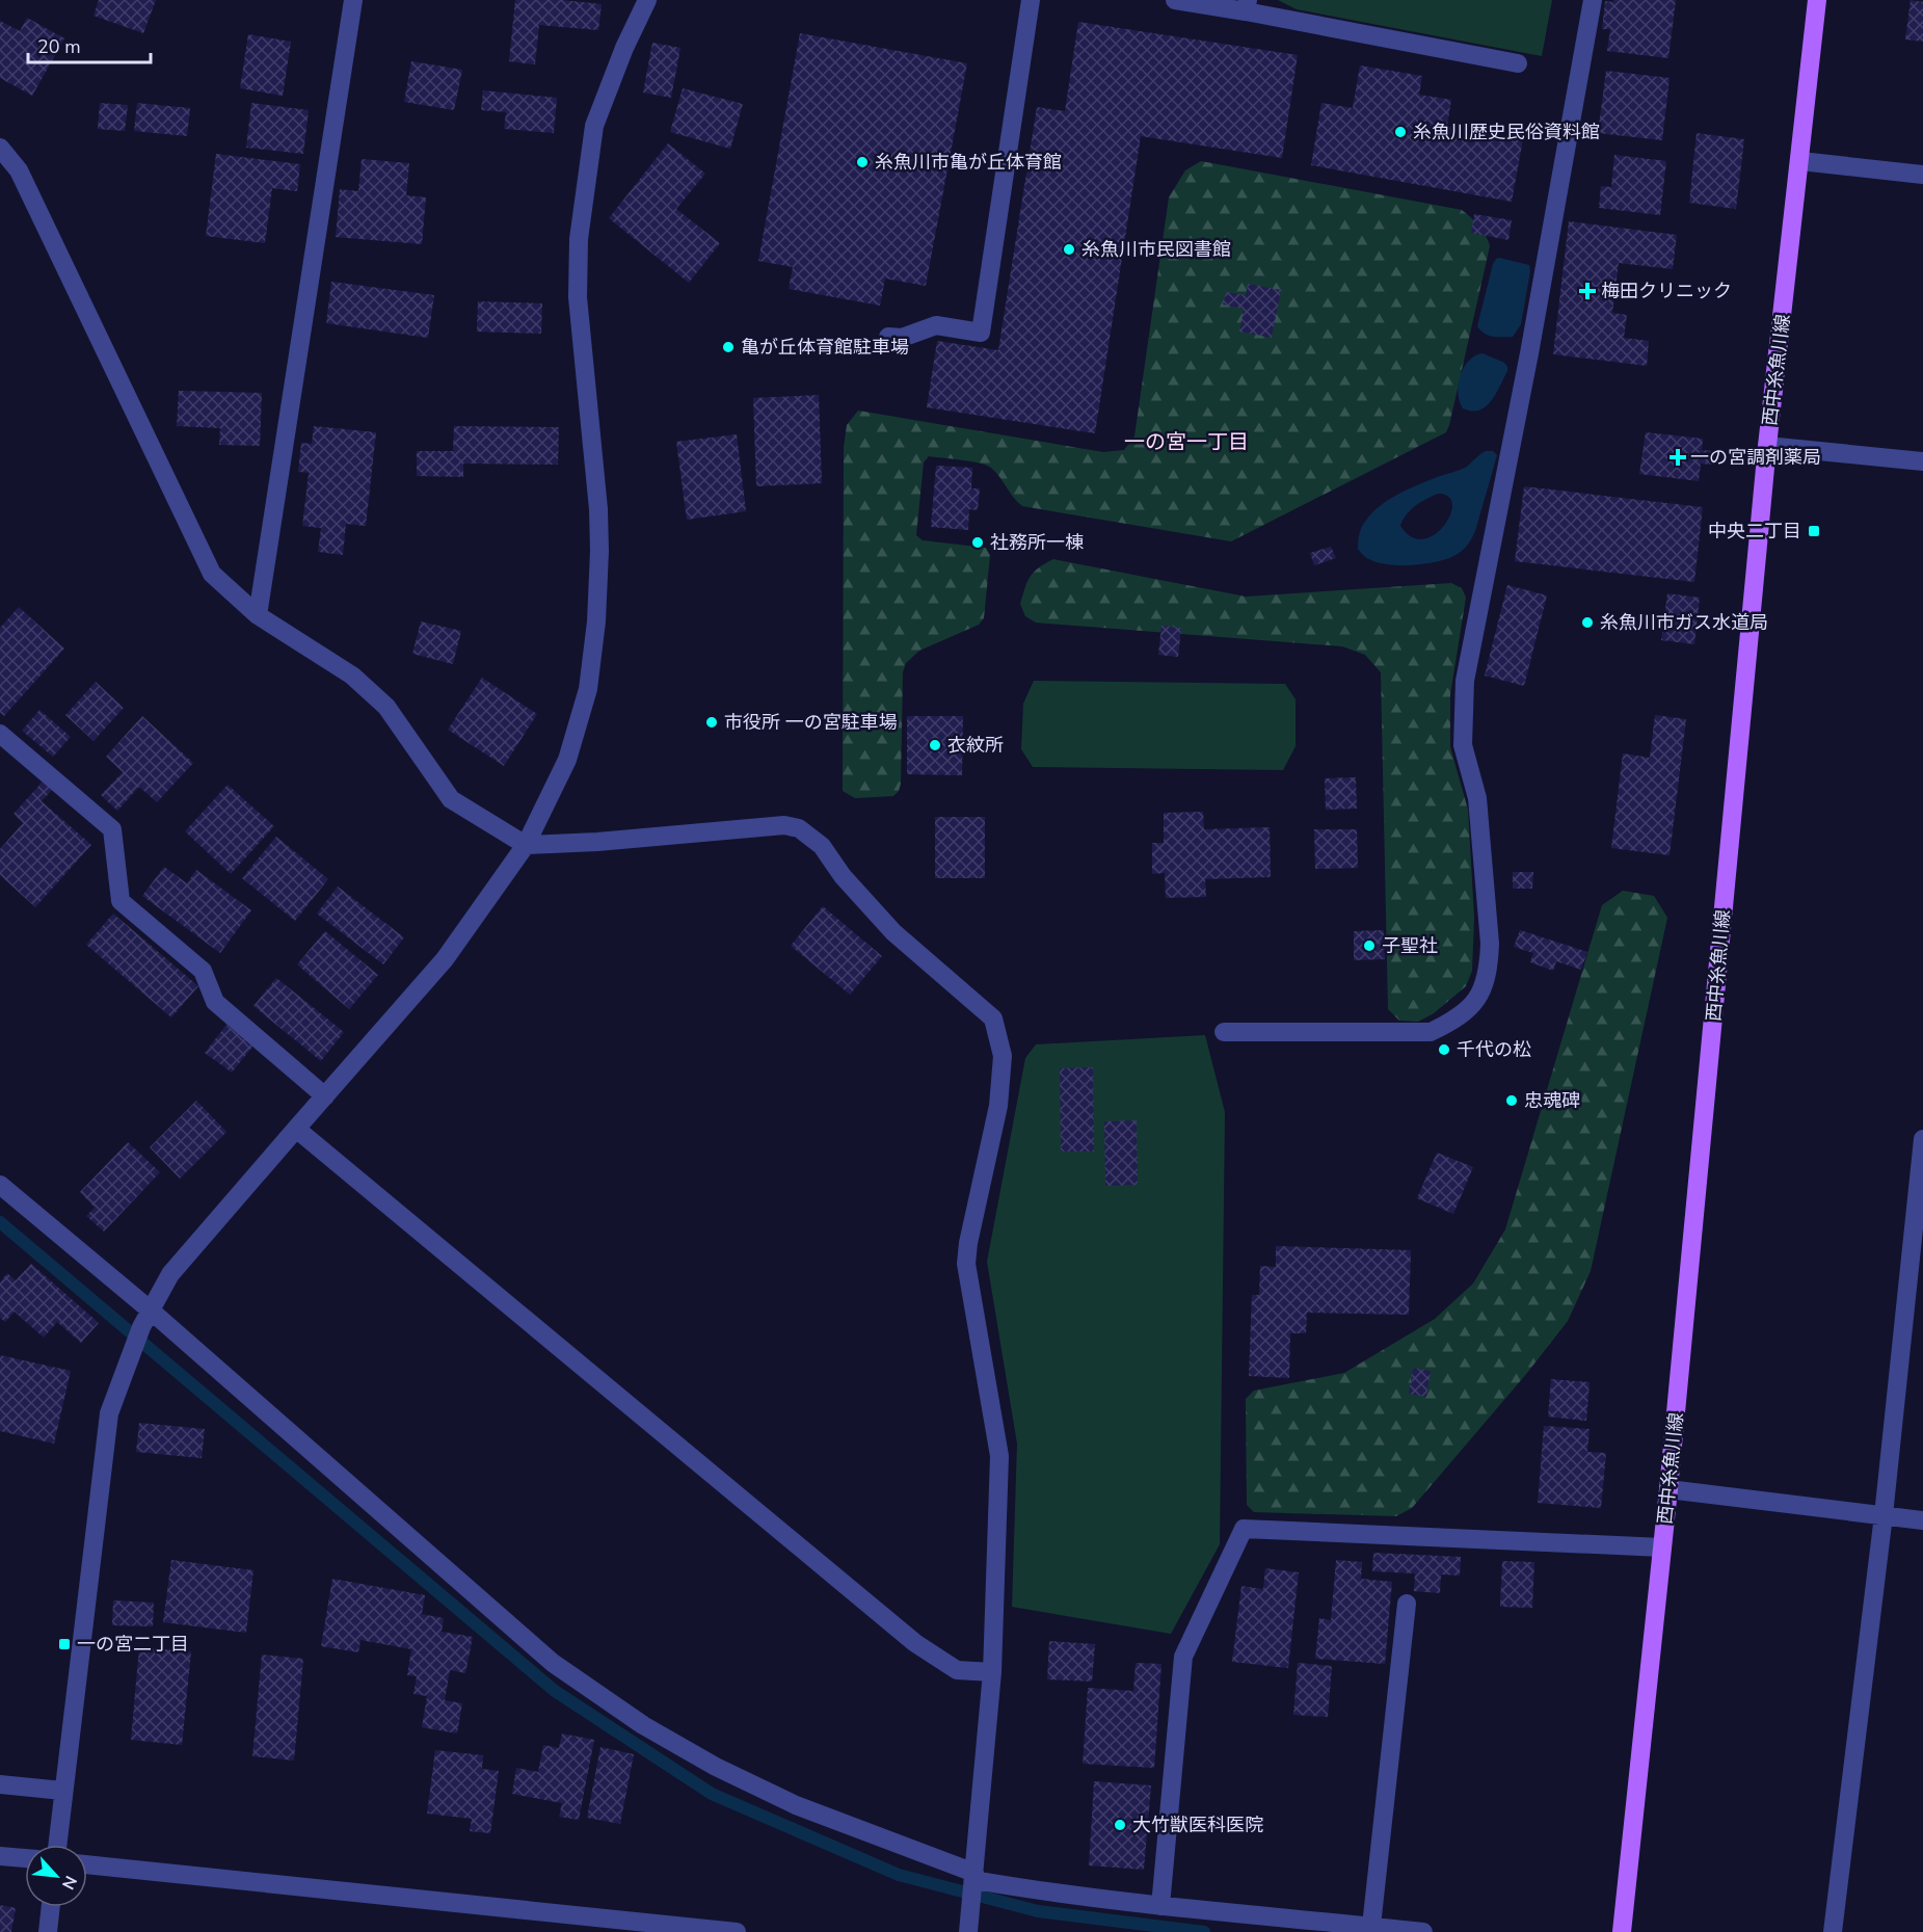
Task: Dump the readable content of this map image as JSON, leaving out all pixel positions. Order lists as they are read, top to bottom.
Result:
{
  "streets": {
    "main road": ["西中糸魚川線"]
  },
  "districts": ["一の宮一丁目"],
  "places": {
    "other": [
      "糸魚川歴史民俗資料館",
      "糸魚川市亀が丘体育館",
      "糸魚川市民図書館",
      "亀が丘体育館駐車場",
      "社務所一棟",
      "糸魚川市ガス水道局",
      "市役所 一の宮駐車場",
      "衣紋所",
      "子聖社",
      "千代の松",
      "忠魂碑",
      "大竹獣医科医院"
    ],
    "health": ["梅田クリニック", "一の宮調剤薬局"],
    "transit": ["中央二丁目", "一の宮二丁目"]
  },
  "scale_bar": "20 m",
  "north": "bottom right"
}
